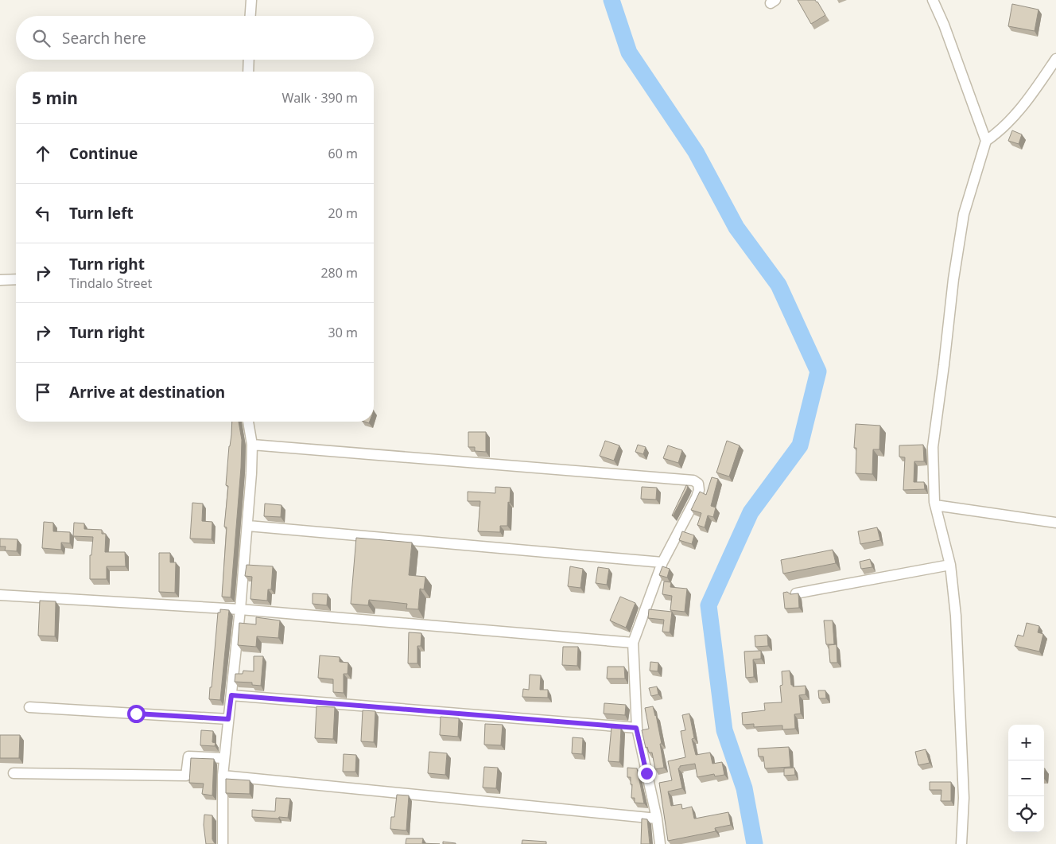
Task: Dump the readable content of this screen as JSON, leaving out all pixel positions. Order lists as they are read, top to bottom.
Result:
{
  "page": {
    "search": "Search here",
    "heading": ["5 min", "Walk · 390 m"],
    "list": [
      ["Continue", "60 m"],
      ["Turn left", "20 m"],
      ["Turn right", "Tindalo Street", "280 m"],
      ["Turn right", "30 m"],
      "Arrive at destination"
    ],
    "map_buttons": ["+", "−"]
  }
}
